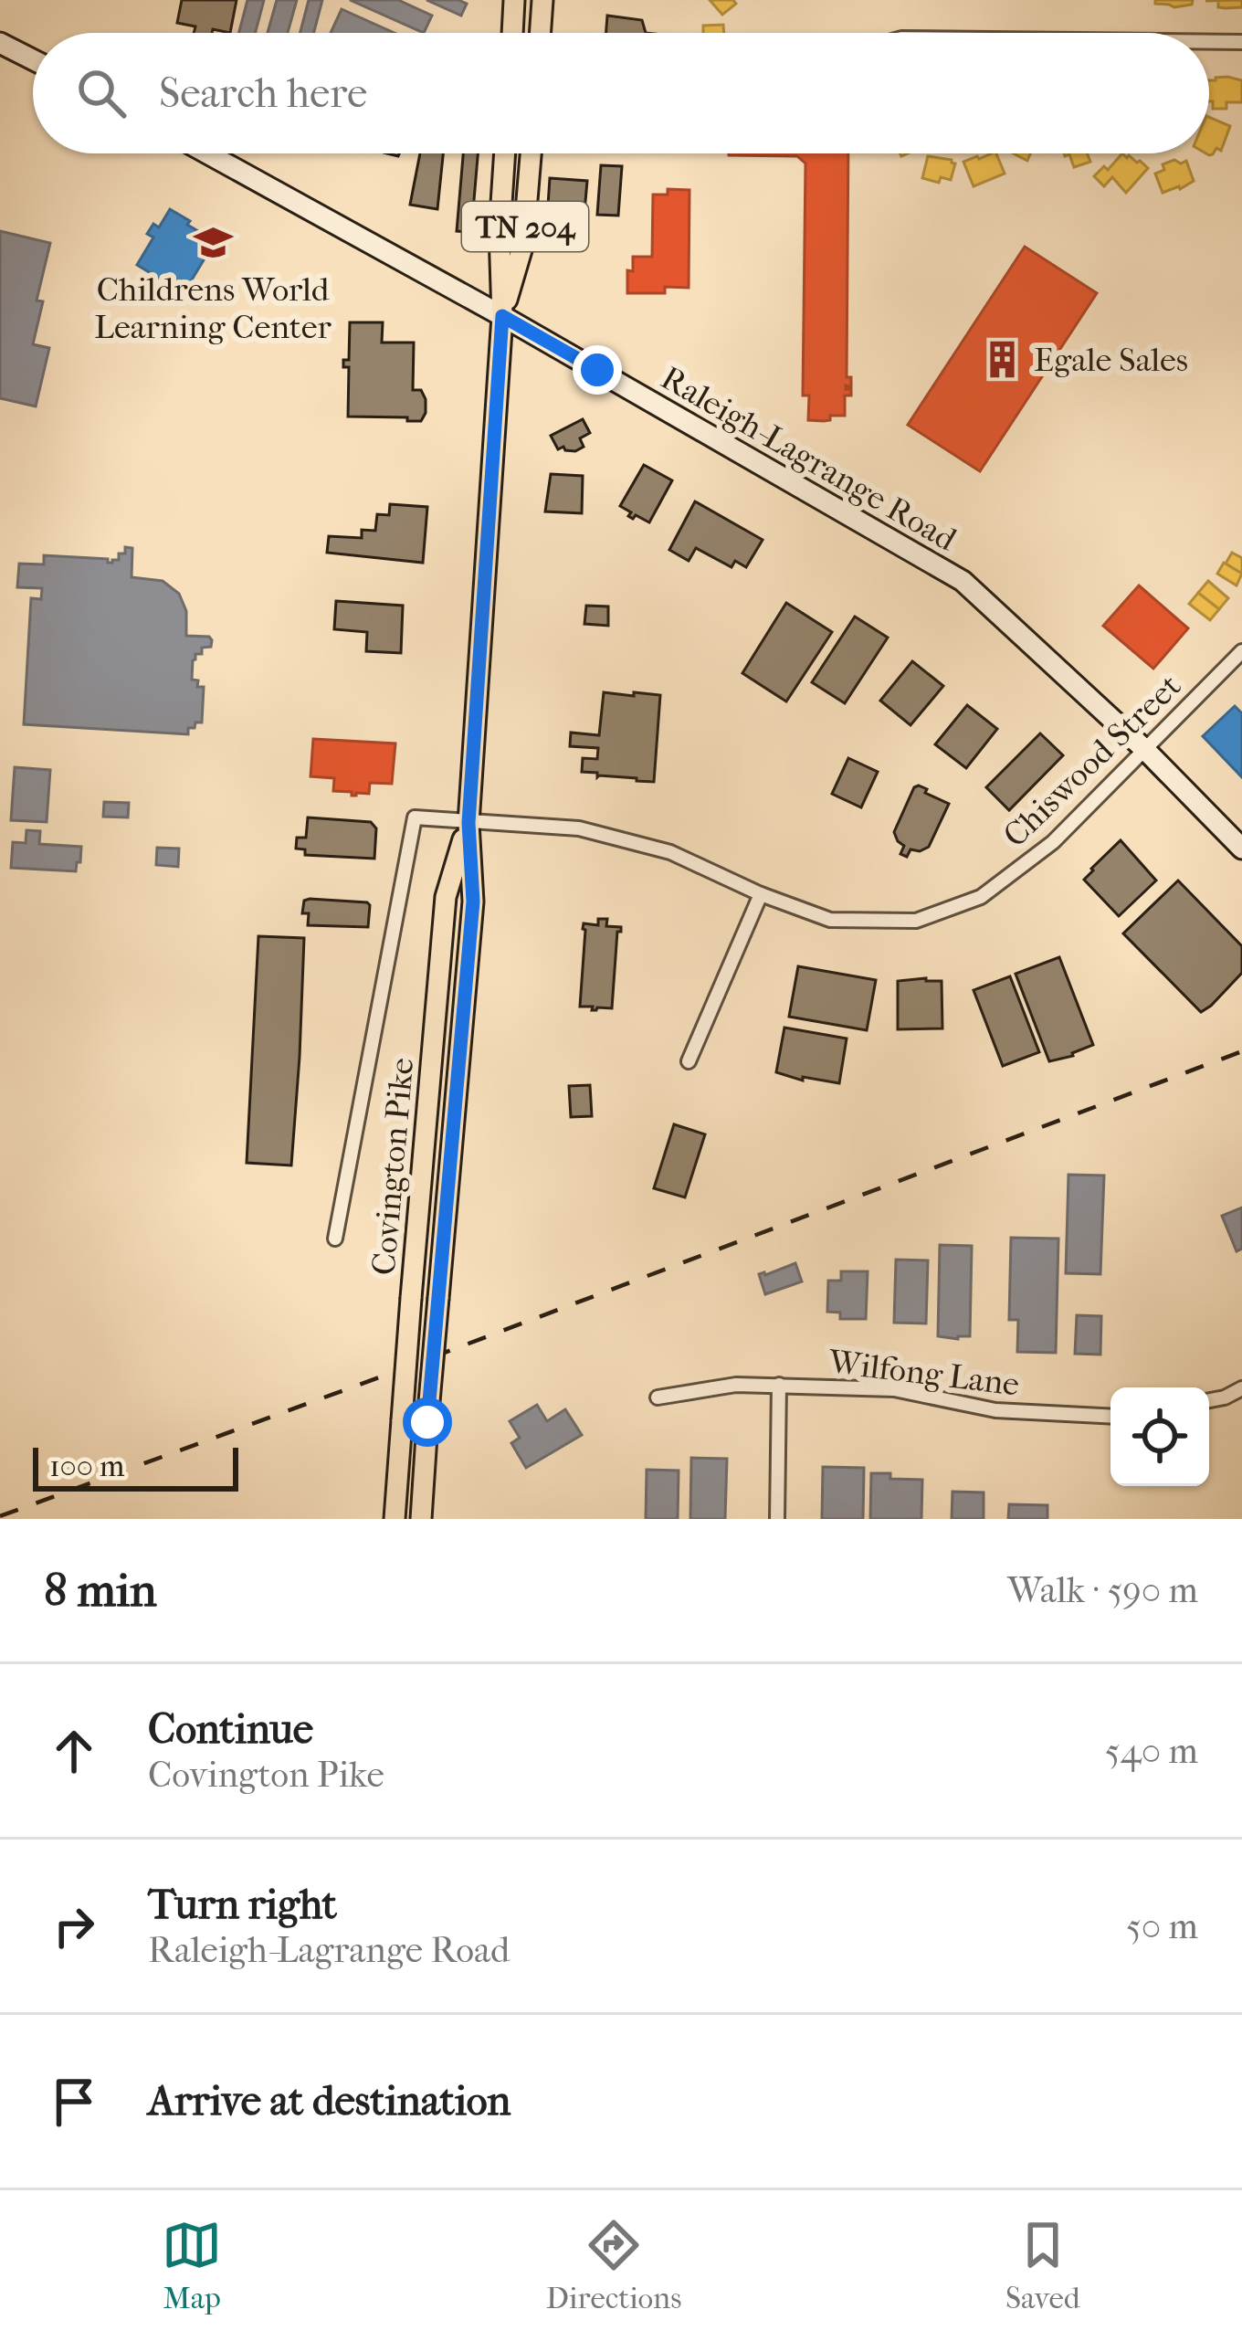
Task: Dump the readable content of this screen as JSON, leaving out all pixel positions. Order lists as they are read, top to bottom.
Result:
{
  "streets": {
    "main road": ["TN 204", "Raleigh-Lagrange Road", "Covington Pike"],
    "street": ["Chiswood Street", "Wilfong Lane"]
  },
  "crossings": [
    ["Raleigh-Lagrange Road", "Chiswood Street"],
    ["Raleigh-Lagrange Road", "Covington Pike"],
    ["Chiswood Street", "Covington Pike"]
  ],
  "places": {
    "school or university": ["Childrens World Learning Center"],
    "building": ["Egale Sales"]
  },
  "scale_bar": "100 m",
  "page": {
    "search": "Search here",
    "scale": "100 m",
    "heading": ["8 min", "Walk · 590 m"],
    "list": [
      ["Continue", "Covington Pike", "540 m"],
      ["Turn right", "Raleigh-Lagrange Road", "50 m"],
      "Arrive at destination"
    ],
    "nav": ["Map", "Directions", "Saved"]
  }
}
